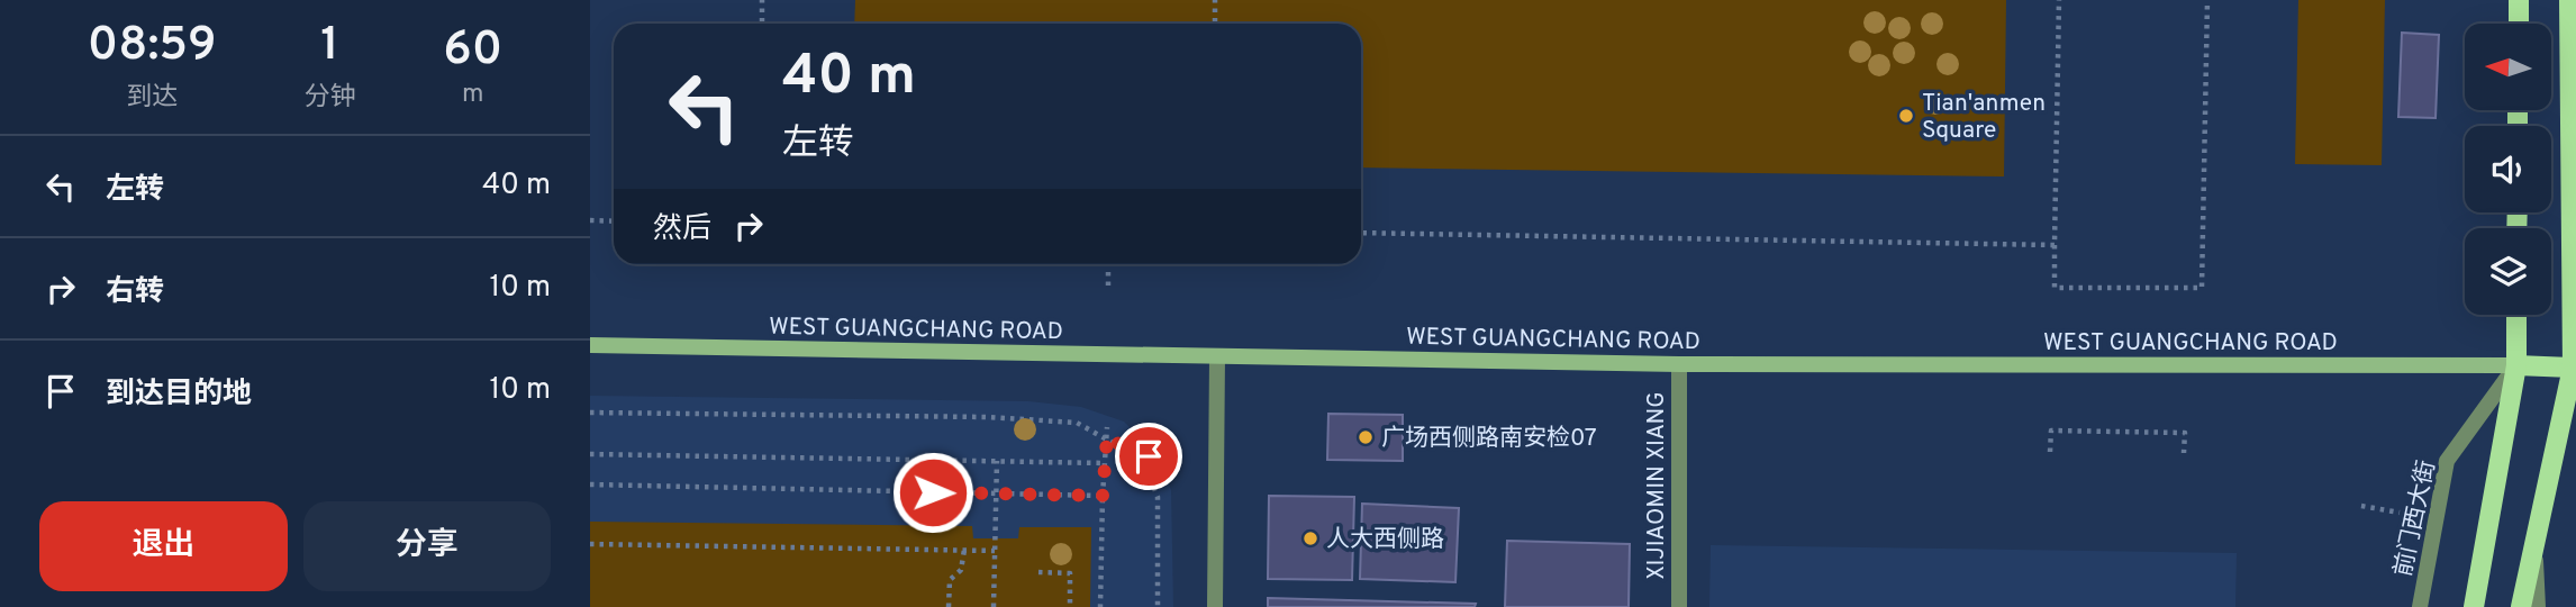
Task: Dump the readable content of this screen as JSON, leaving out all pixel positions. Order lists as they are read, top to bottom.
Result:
{
  "streets": {
    "main road": ["WEST GUANGCHANG ROAD"],
    "street": ["XIJIAOMIN XIANG", "前门西大街"]
  },
  "crossings": [
    ["WEST GUANGCHANG ROAD", "XIJIAOMIN XIANG"],
    ["WEST GUANGCHANG ROAD", "前门西大街"]
  ],
  "places": ["Tian'anmen Square", "广场西侧路南安检07", "人大西侧路"],
  "north": "left",
  "page": {
    "eta": [
      "08:59",
      "到达",
      "1",
      "分钟",
      "60",
      "m"
    ],
    "turn": ["40 m", "左转"],
    "list": [
      {
        "name": "左转",
        "value": "40 m"
      },
      {
        "name": "右转",
        "value": "10 m"
      },
      {
        "name": "到达目的地",
        "value": "10 m"
      }
    ],
    "then": "然后",
    "buttons": ["退出", "分享"]
  }
}
